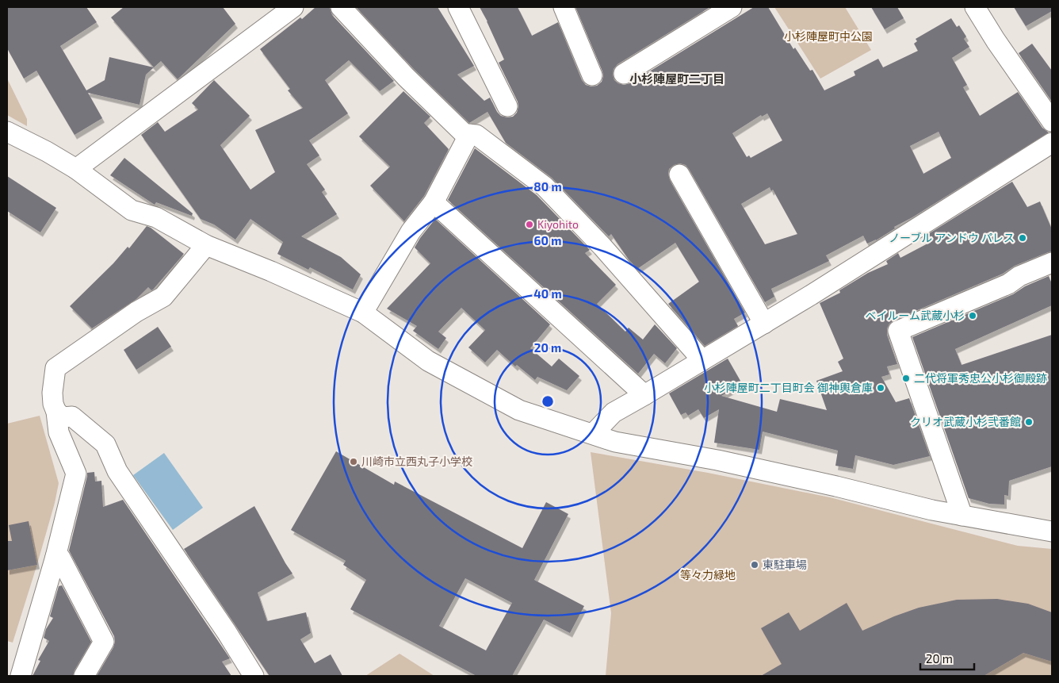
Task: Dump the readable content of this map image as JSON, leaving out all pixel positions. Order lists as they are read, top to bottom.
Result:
{
  "districts": ["小杉陣屋町二丁目"],
  "parks": ["小杉陣屋町中公園", "等々力緑地"],
  "places": [
    "Kiyohito",
    "ノーブル アンドウ パレス",
    "ベイルーム武蔵小杉",
    "二代将軍秀忠公小杉御殿跡",
    "小杉陣屋町二丁目町会 御神輿倉庫",
    "クリオ武蔵小杉弐番館",
    "川崎市立西丸子小学校",
    "東駐車場"
  ],
  "scale_bar": "20 m",
  "rings": [
    "80 m",
    "60 m",
    "40 m",
    "20 m"
  ]
}
